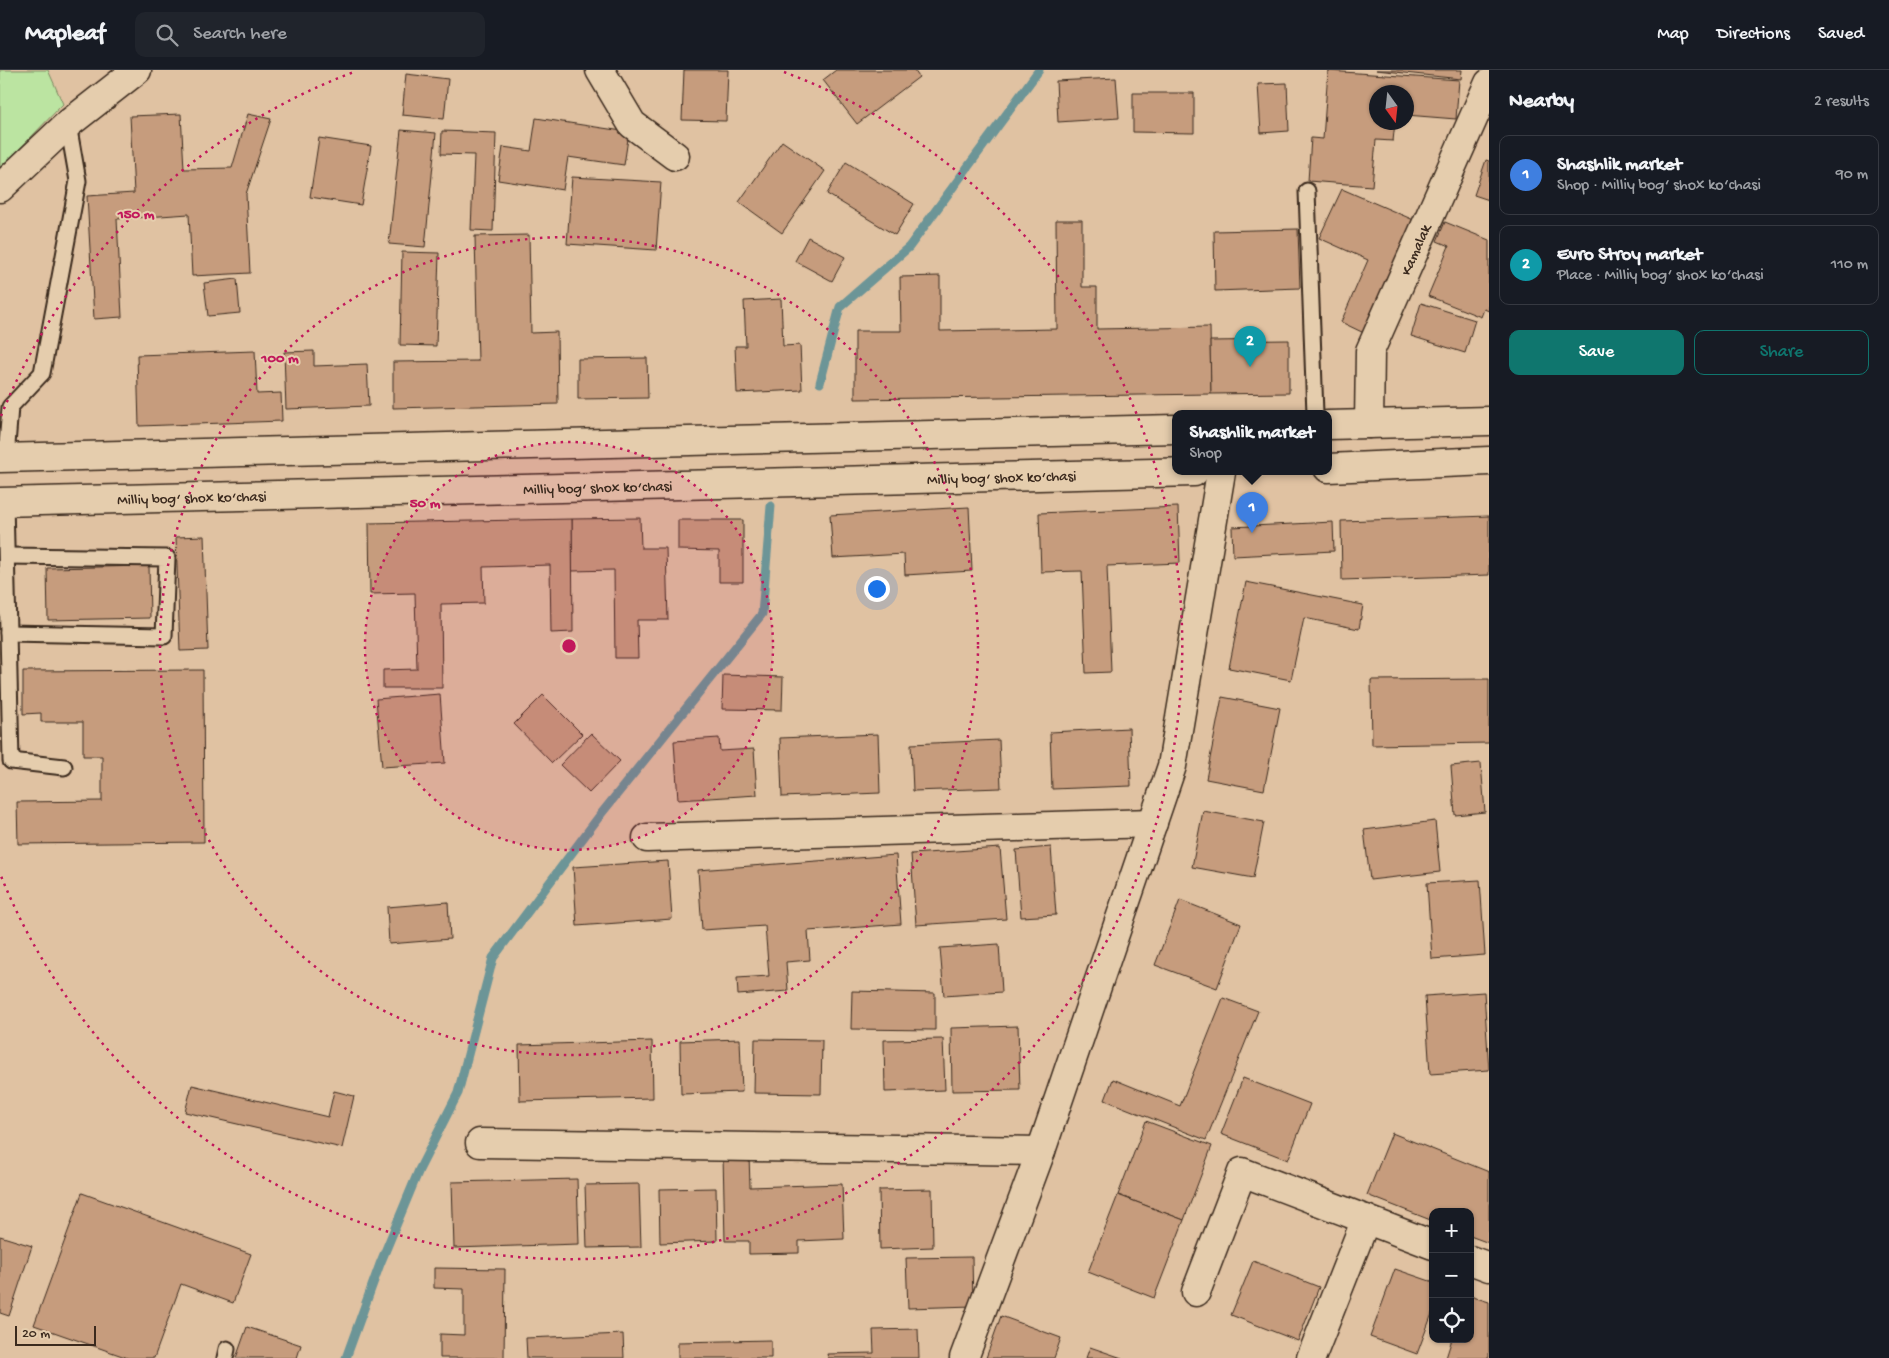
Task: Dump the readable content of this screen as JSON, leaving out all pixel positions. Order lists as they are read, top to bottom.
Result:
{
  "streets": {
    "street": ["Kamalak", "Milliy bog‘ shox ko‘chasi"]
  },
  "scale_bar": "20 m",
  "north": "bottom",
  "page": {
    "header": "Mapleaf",
    "search": "Search here",
    "nav": ["Map", "Directions", "Saved"],
    "heading": ["Nearby", "2 results"],
    "list": [
      {
        "mark": "1",
        "name": "Shashlik market",
        "note": "Shop · Milliy bog‘ shox ko‘chasi",
        "value": "90 m"
      },
      {
        "mark": "2",
        "name": "Evro Stroy market",
        "note": "Place · Milliy bog‘ shox ko‘chasi",
        "value": "110 m"
      }
    ],
    "buttons": ["Save", "Share"],
    "pins": ["2", "1"],
    "popup": ["Shashlik market", "Shop"],
    "map_buttons": ["+", "−"],
    "scale": "20 m"
  },
  "rings": ["150 m", "100 m", "50 m"]
}
